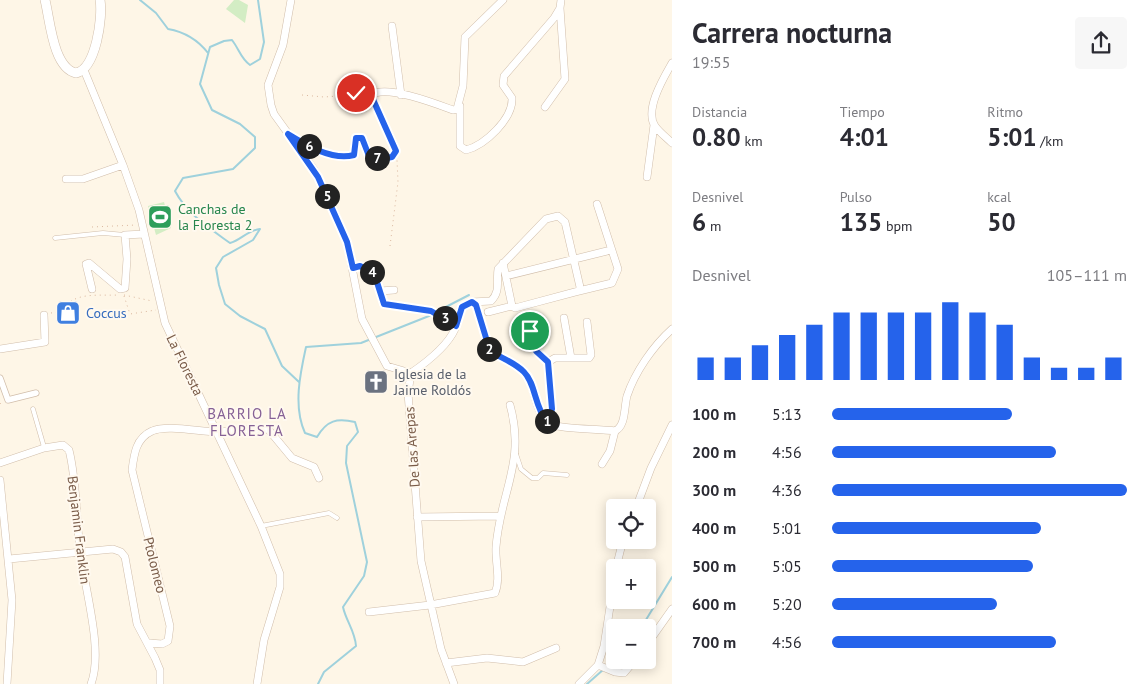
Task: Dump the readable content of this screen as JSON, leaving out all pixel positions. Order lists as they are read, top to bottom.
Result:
{
  "streets": {
    "street": [
      "La Floresta",
      "De las Arepas",
      "Benjamin Franklin",
      "Ptolomeo"
    ]
  },
  "crossings": [
    ["La Floresta", "Ptolomeo"]
  ],
  "districts": ["BARRIO LA FLORESTA"],
  "places": {
    "sports": ["Canchas de la Floresta 2"],
    "shop": ["Coccus"],
    "church": ["Iglesia de la Jaime Roldós"]
  },
  "page": {
    "heading": ["Carrera nocturna", "19:55"],
    "stats": [
      ["Distancia", "0.80 km"],
      ["Tiempo", "4:01"],
      ["Ritmo", "5:01 /km"],
      ["Desnivel", "6 m"],
      ["Pulso", "135 bpm"],
      ["kcal", "50"]
    ],
    "pins": [
      "6",
      "7",
      "5",
      "4",
      "3",
      "2",
      "1"
    ],
    "chart": ["Desnivel", "105–111 m"],
    "list": [
      {
        "name": "100 m",
        "note": "5:13"
      },
      {
        "name": "200 m",
        "note": "4:56"
      },
      {
        "name": "300 m",
        "note": "4:36"
      },
      {
        "name": "400 m",
        "note": "5:01"
      },
      {
        "name": "500 m",
        "note": "5:05"
      },
      {
        "name": "600 m",
        "note": "5:20"
      },
      {
        "name": "700 m",
        "note": "4:56"
      }
    ],
    "map_buttons": ["+", "−"]
  }
}
